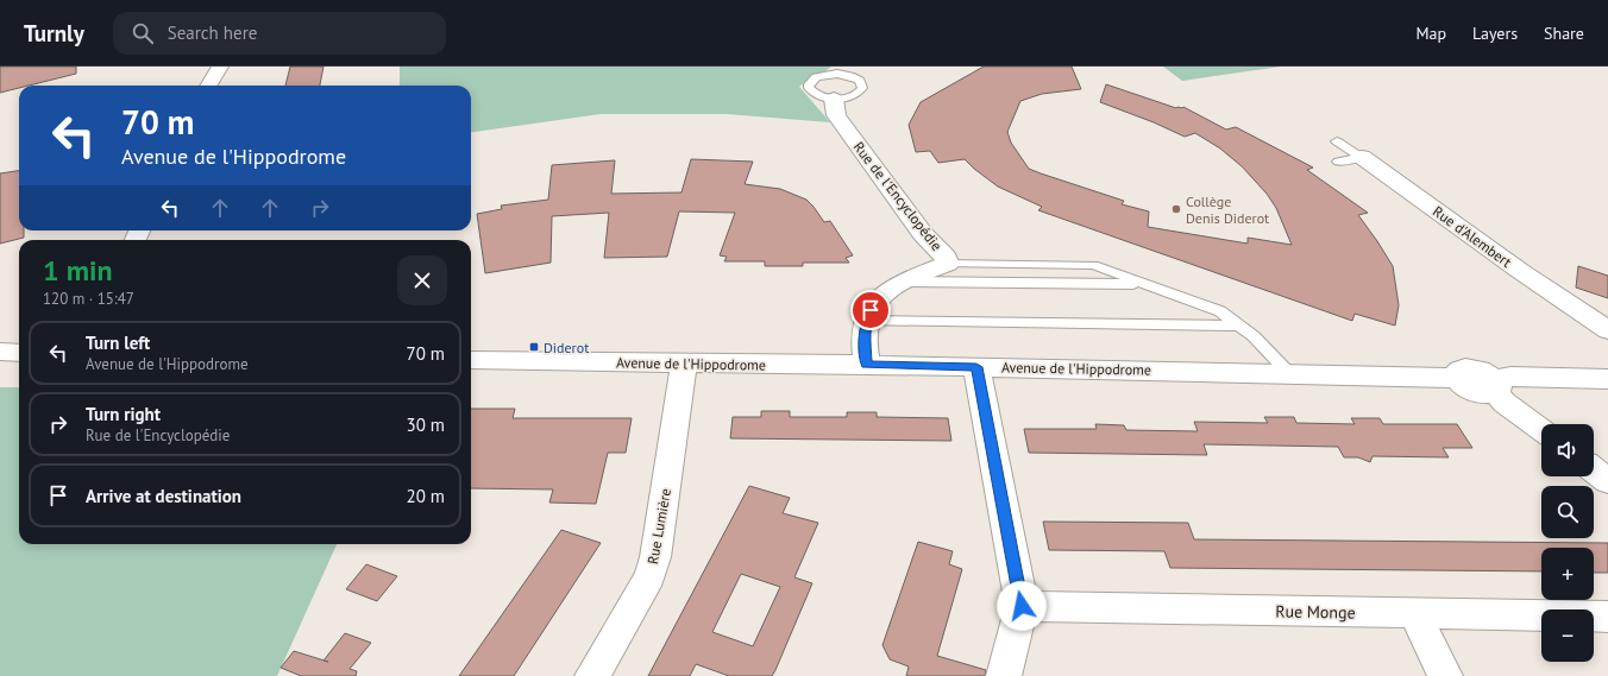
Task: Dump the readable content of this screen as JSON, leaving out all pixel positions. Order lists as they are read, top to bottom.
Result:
{
  "streets": {
    "street": [
      "Rue de l'Encyclopédie",
      "Rue d'Alembert",
      "Avenue de l'Hippodrome",
      "Rue Lumière",
      "Rue Monge"
    ]
  },
  "crossings": [
    ["Rue de l'Encyclopédie", "Avenue de l'Hippodrome"],
    ["Avenue de l'Hippodrome", "Rue Lumière"]
  ],
  "places": {
    "other": ["Collège Denis Diderot"],
    "transit": ["Diderot"]
  },
  "page": {
    "header": "Turnly",
    "search": "Search here",
    "nav": ["Map", "Layers", "Share"],
    "turn": ["70 m", "Avenue de l'Hippodrome"],
    "heading": ["1 min", "120 m · 15:47"],
    "list": [
      {
        "name": "Turn left",
        "note": "Avenue de l'Hippodrome",
        "value": "70 m"
      },
      {
        "name": "Turn right",
        "note": "Rue de l'Encyclopédie",
        "value": "30 m"
      },
      {
        "name": "Arrive at destination",
        "value": "20 m"
      }
    ],
    "map_buttons": ["+", "−"]
  }
}
